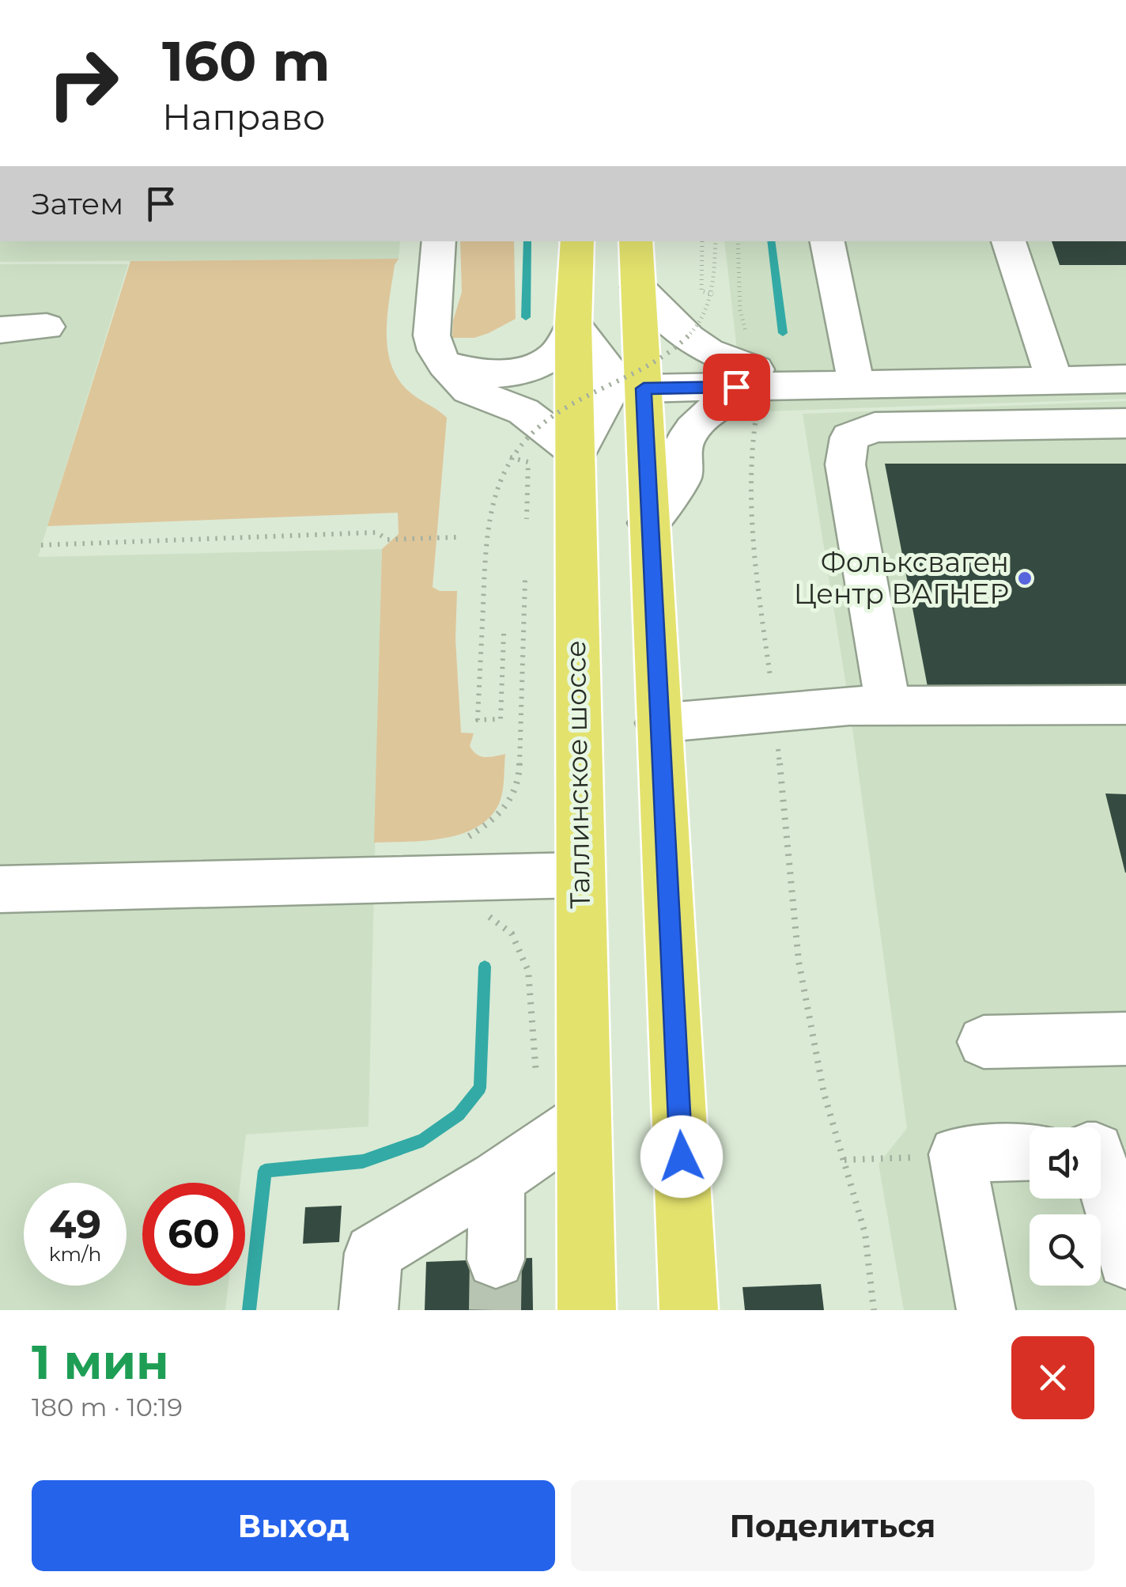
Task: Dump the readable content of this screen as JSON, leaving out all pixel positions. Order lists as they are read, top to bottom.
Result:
{
  "streets": {
    "main road": ["Таллинское шоссе"]
  },
  "places": ["Фольксваген Центр ВАГНЕР"],
  "page": {
    "turn": ["160 m", "Направо"],
    "then": "Затем",
    "speed": "49 km/h",
    "limit": "60",
    "heading": ["1 мин", "180 m · 10:19"],
    "buttons": ["Выход", "Поделиться"]
  }
}
